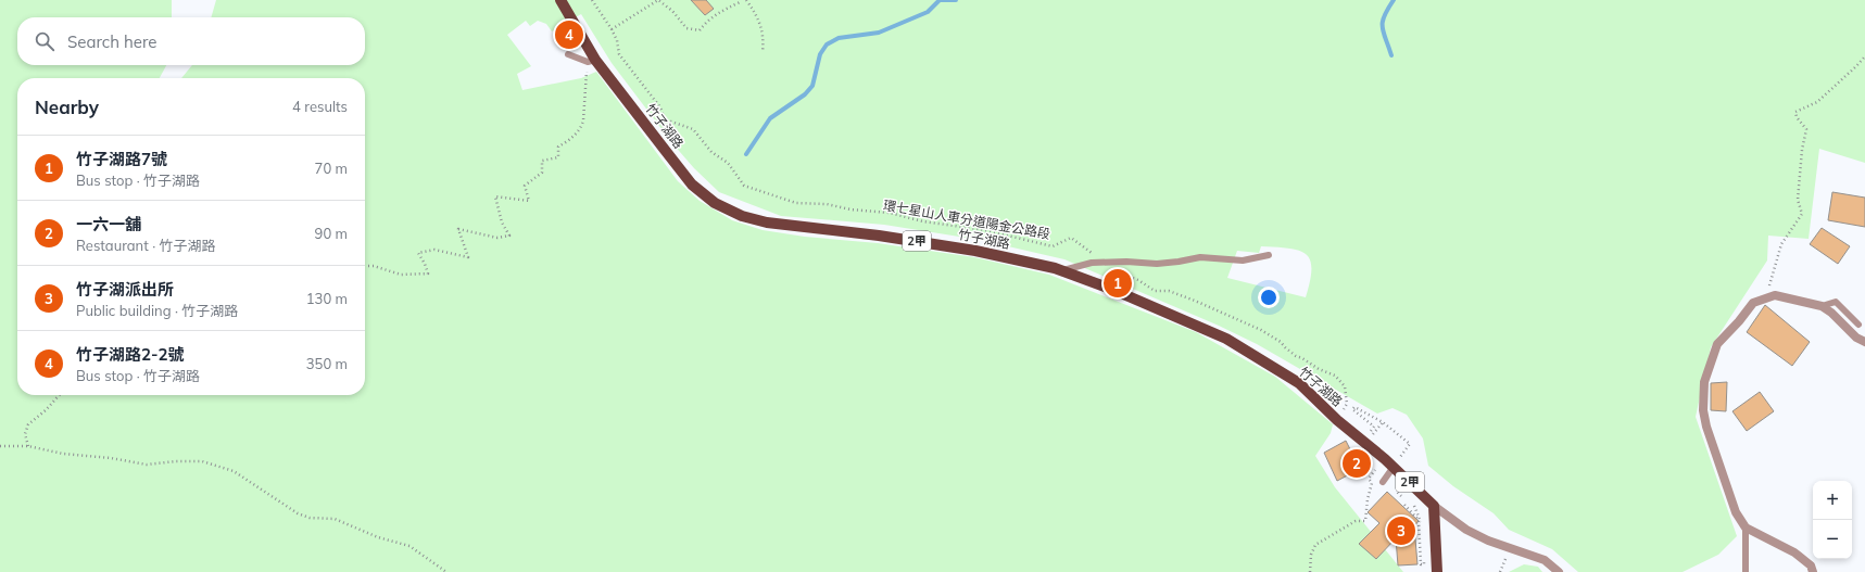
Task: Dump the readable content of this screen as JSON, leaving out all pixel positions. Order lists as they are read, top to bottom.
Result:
{
  "streets": {
    "main road": ["竹子湖路", "2甲"],
    "path": ["環七星山人車分道陽金公路段"]
  },
  "crossings": [
    ["竹子湖路", "2甲"]
  ],
  "page": {
    "search": "Search here",
    "pins": [
      "4",
      "1",
      "2",
      "3"
    ],
    "heading": ["Nearby", "4 results"],
    "list": [
      {
        "mark": "1",
        "name": "竹子湖路7號",
        "note": "Bus stop · 竹子湖路",
        "value": "70 m"
      },
      {
        "mark": "2",
        "name": "一六一舖",
        "note": "Restaurant · 竹子湖路",
        "value": "90 m"
      },
      {
        "mark": "3",
        "name": "竹子湖派出所",
        "note": "Public building · 竹子湖路",
        "value": "130 m"
      },
      {
        "mark": "4",
        "name": "竹子湖路2-2號",
        "note": "Bus stop · 竹子湖路",
        "value": "350 m"
      }
    ],
    "map_buttons": ["+", "−"]
  }
}
